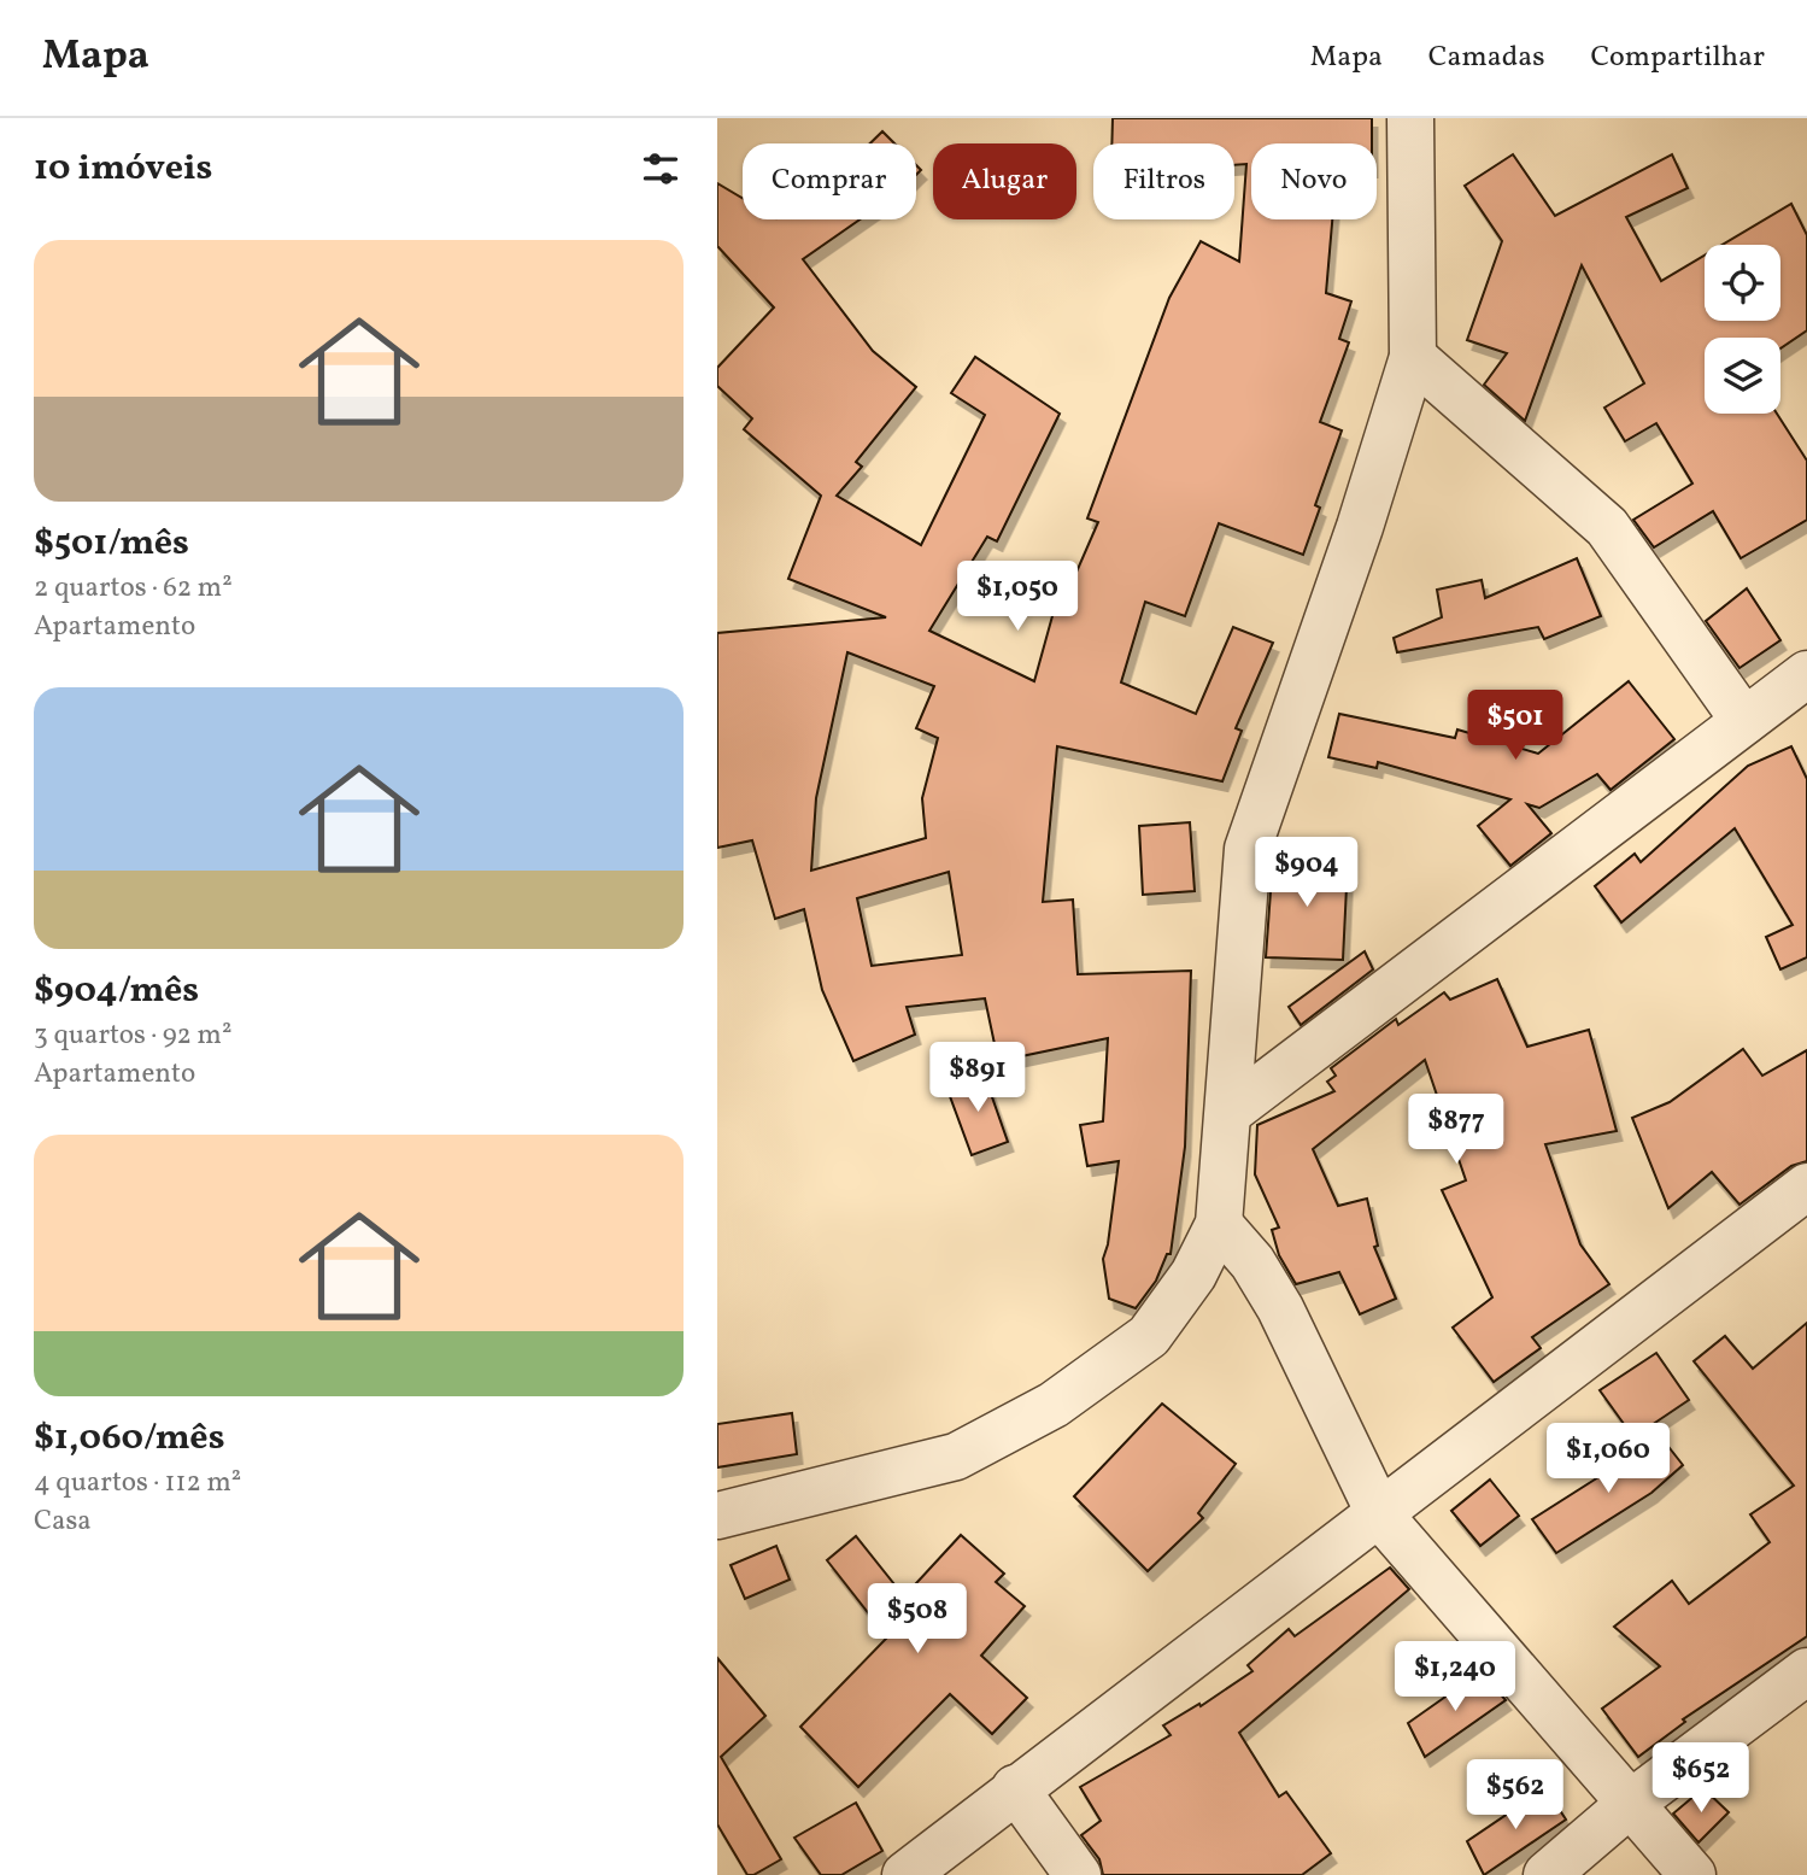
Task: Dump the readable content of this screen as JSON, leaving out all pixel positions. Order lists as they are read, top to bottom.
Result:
{
  "page": {
    "header": "Mapa",
    "nav": ["Mapa", "Camadas", "Compartilhar"],
    "heading": "10 imóveis",
    "chip": [
      "Comprar",
      "Alugar",
      "Filtros",
      "Novo"
    ],
    "list": [
      {
        "name": "$501/mês",
        "note": "2 quartos · 62 m² · Apartamento"
      },
      {
        "name": "$904/mês",
        "note": "3 quartos · 92 m² · Apartamento"
      },
      {
        "name": "$1,060/mês",
        "note": "4 quartos · 112 m² · Casa"
      }
    ],
    "price": [
      "$1,050",
      "$501",
      "$904",
      "$891",
      "$877",
      "$1,060",
      "$508",
      "$1,240",
      "$652",
      "$562"
    ]
  }
}
